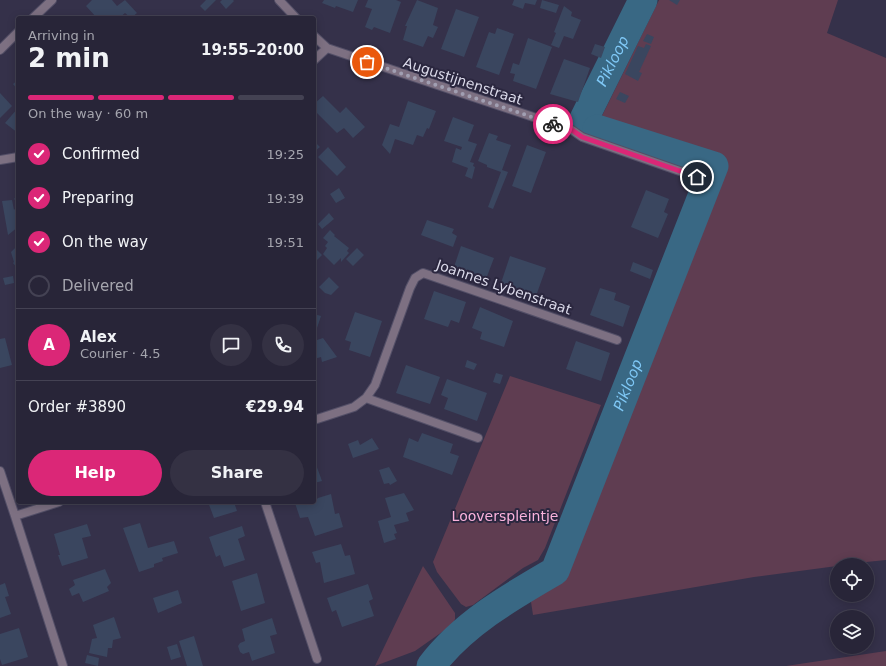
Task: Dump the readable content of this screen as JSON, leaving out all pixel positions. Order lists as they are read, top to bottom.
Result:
{
  "streets": {
    "street": ["Augustijnenstraat", "Joannes Lybenstraat"]
  },
  "water": ["Pikloop"],
  "parks": ["Looverspleintje"],
  "page": {
    "heading": ["2 min", "Arriving in", "19:55–20:00"],
    "panel": [
      "Alex",
      "Courier · 4.5",
      "Order #3890",
      "€29.94"
    ],
    "bar": "On the way · 60 m",
    "list": [
      ["Confirmed", "19:25"],
      ["Preparing", "19:39"],
      ["On the way", "19:51"],
      "Delivered"
    ],
    "round": "A",
    "buttons": ["Help", "Share"]
  }
}
